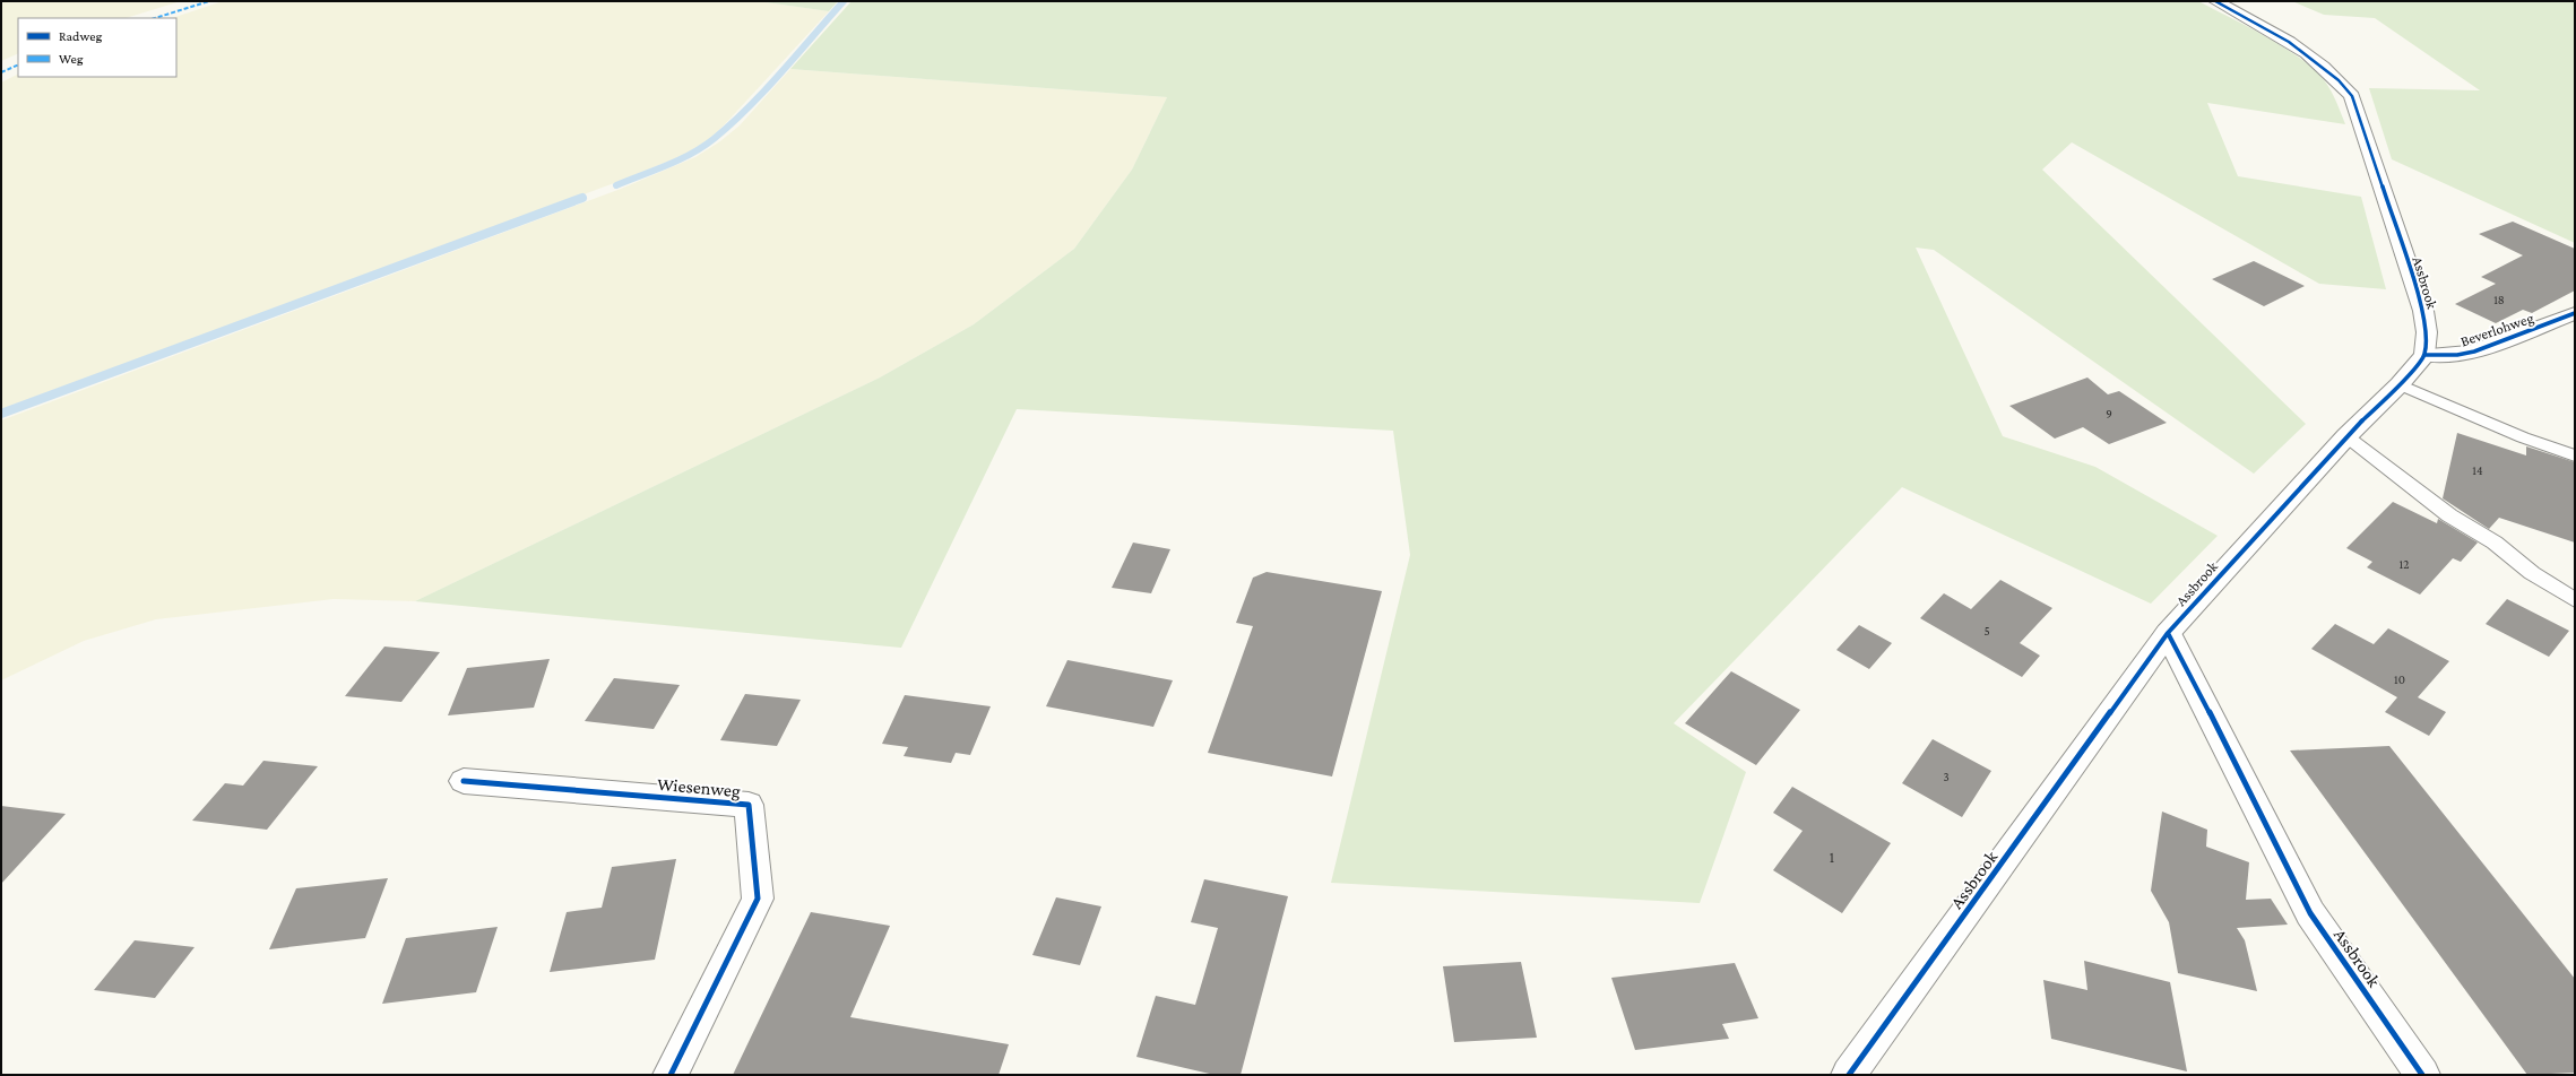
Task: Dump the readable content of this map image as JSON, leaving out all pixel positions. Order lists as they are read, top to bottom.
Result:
{
  "streets": {
    "street": ["Assbrook", "Beverlohweg", "Wiesenweg"]
  },
  "crossings": [
    ["Assbrook", "Beverlohweg"]
  ],
  "house_numbers": [
    "18",
    "9",
    "14",
    "12",
    "5",
    "10",
    "3",
    "1"
  ],
  "legend": ["Radweg", "Weg"]
}
